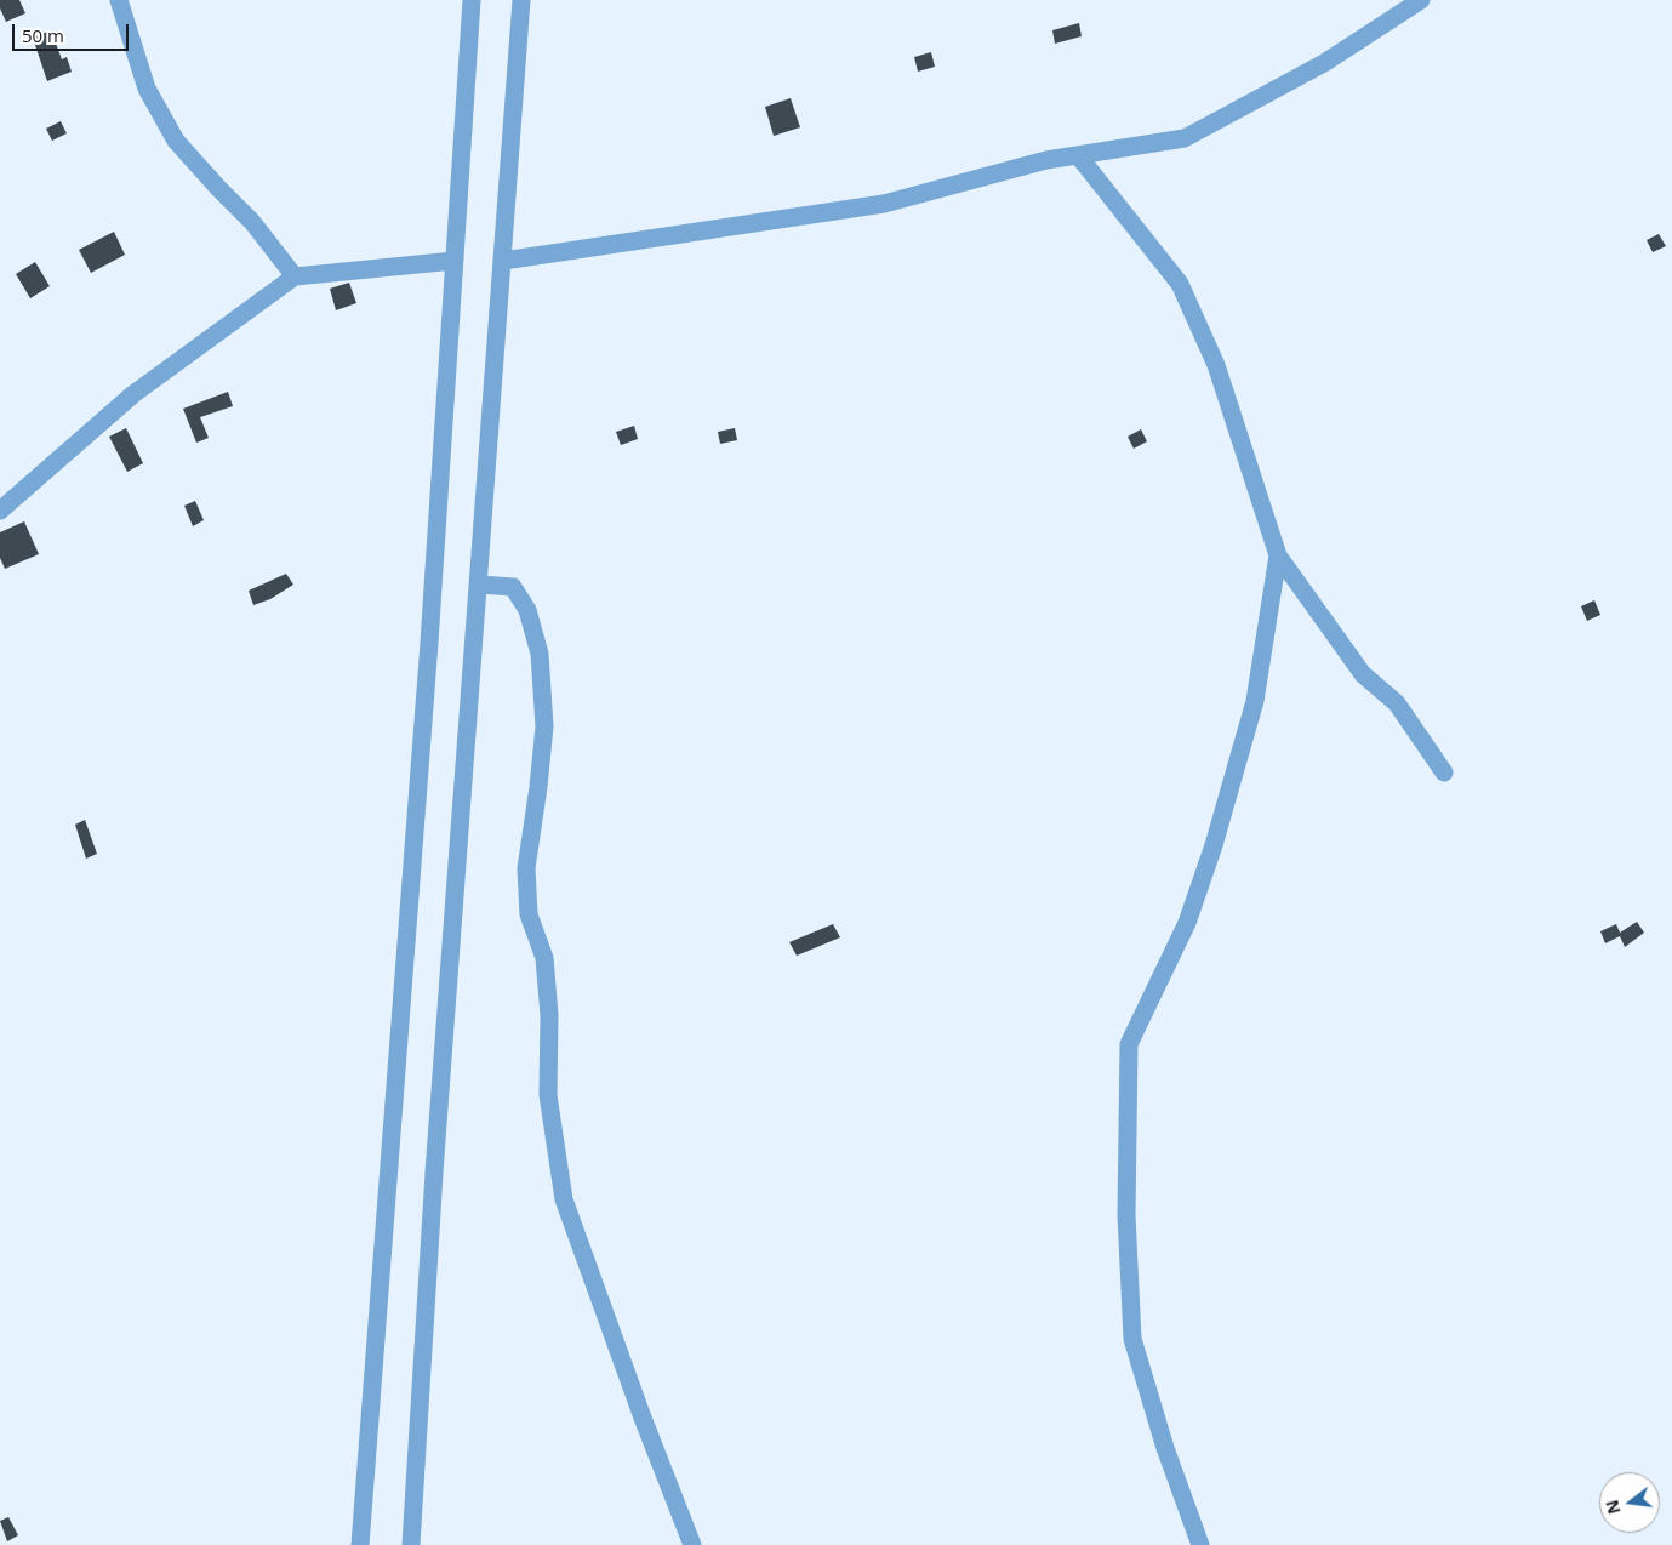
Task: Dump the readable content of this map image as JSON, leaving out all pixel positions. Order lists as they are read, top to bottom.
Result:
{
  "scale_bar": "50 m",
  "north": "left"
}
